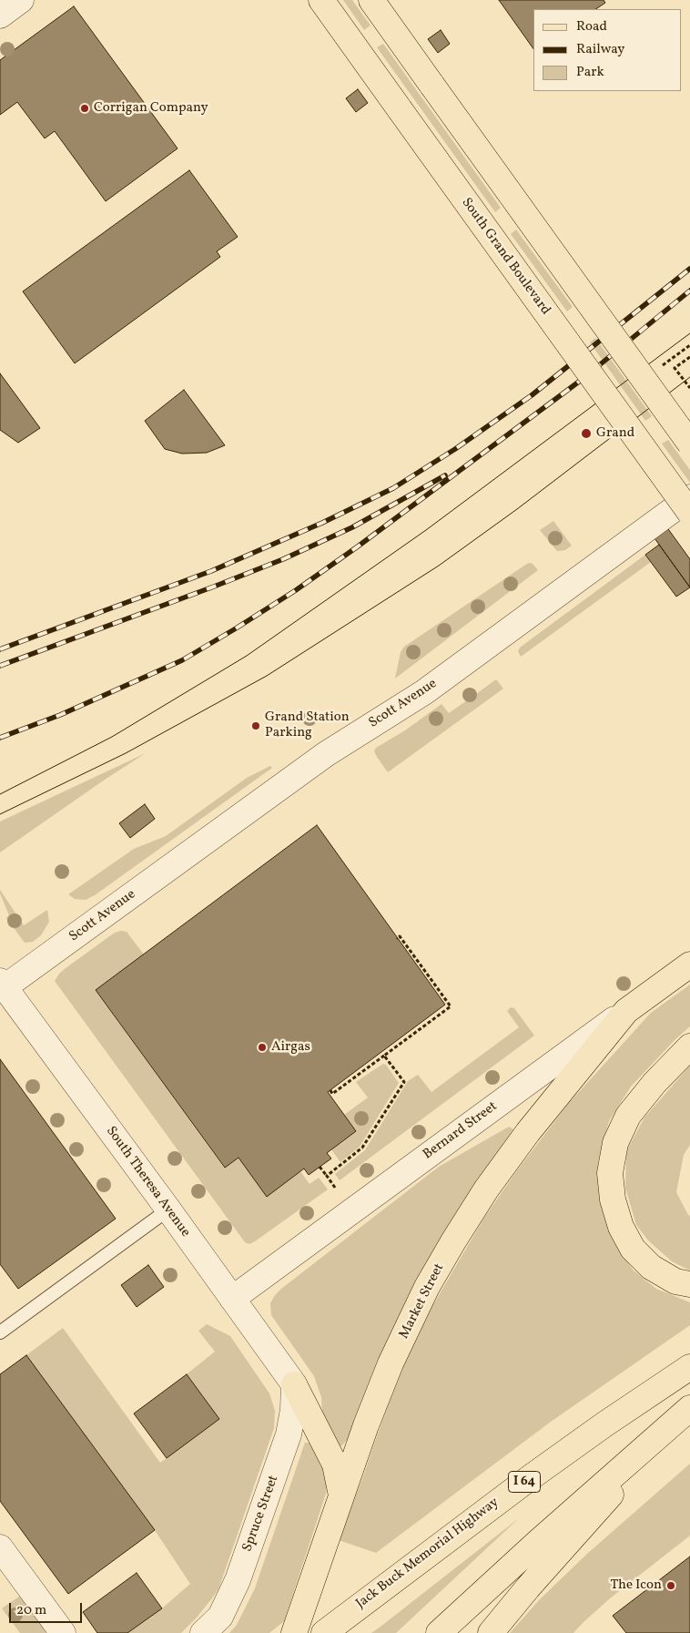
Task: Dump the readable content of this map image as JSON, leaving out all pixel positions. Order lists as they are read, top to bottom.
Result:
{
  "streets": {
    "main road": [
      "South Grand Boulevard",
      "Bernard Street",
      "Market Street",
      "I 64",
      "Jack Buck Memorial Highway"
    ],
    "street": ["Scott Avenue", "South Theresa Avenue", "Spruce Street"]
  },
  "crossings": [
    ["Scott Avenue", "South Theresa Avenue"],
    ["Bernard Street", "South Theresa Avenue"],
    ["Bernard Street", "Market Street"],
    ["South Theresa Avenue", "Spruce Street"]
  ],
  "places": [
    "Corrigan Company",
    "Grand",
    "Grand Station Parking",
    "Airgas",
    "The Icon"
  ],
  "legend": ["Road", "Railway", "Park"],
  "scale_bar": "20 m"
}
